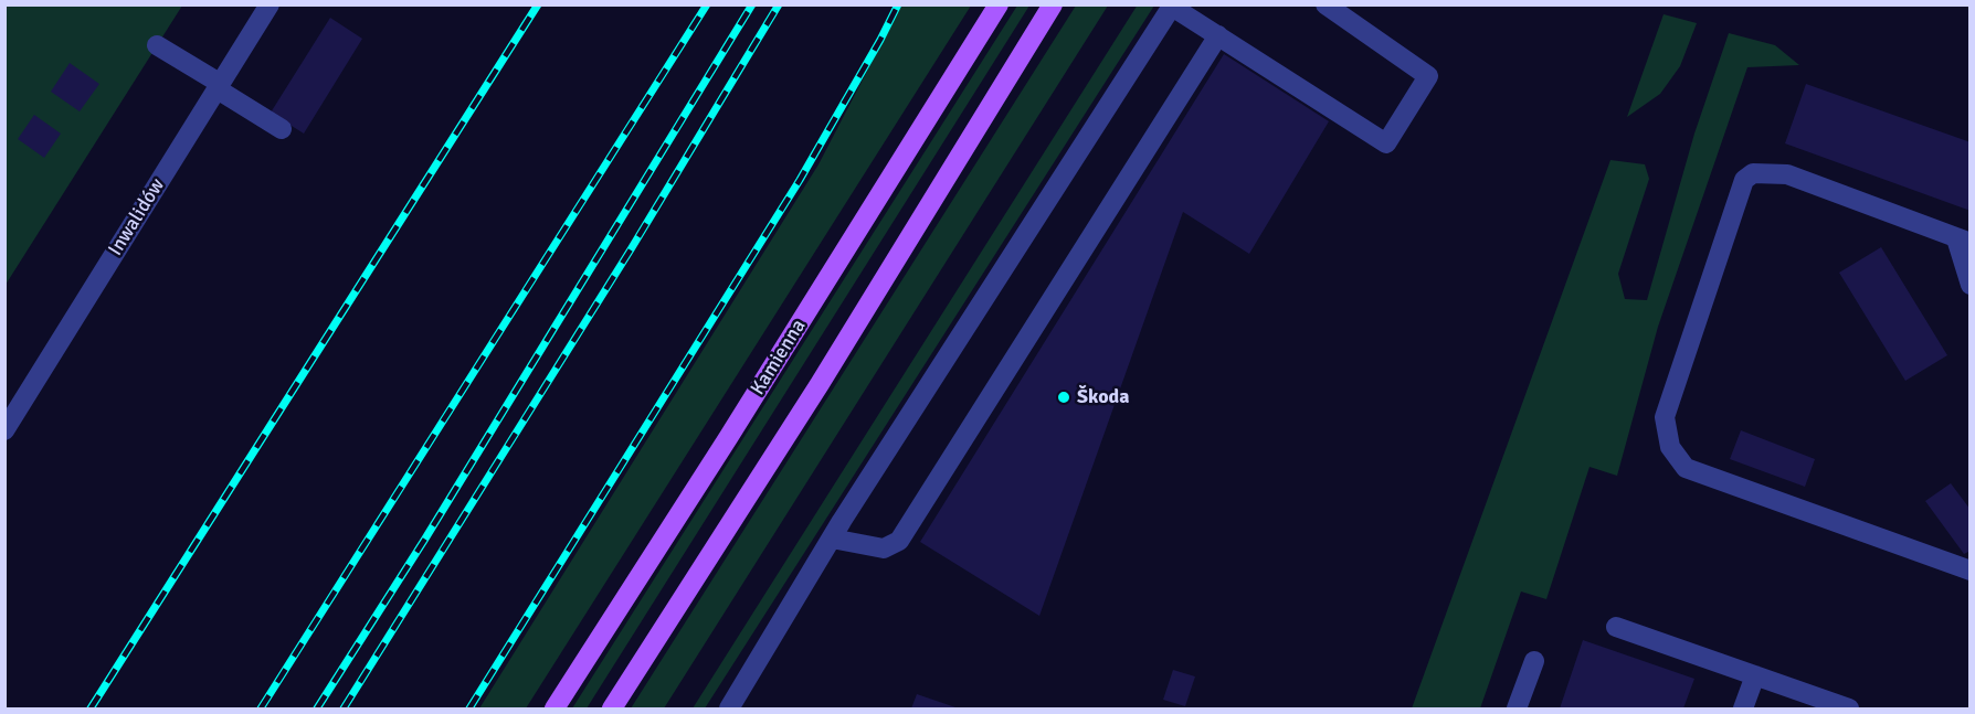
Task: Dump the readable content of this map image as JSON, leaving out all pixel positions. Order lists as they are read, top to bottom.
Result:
{
  "streets": {
    "main road": ["Kamienna"],
    "street": ["Inwalidów"]
  },
  "places": ["Škoda"]
}
